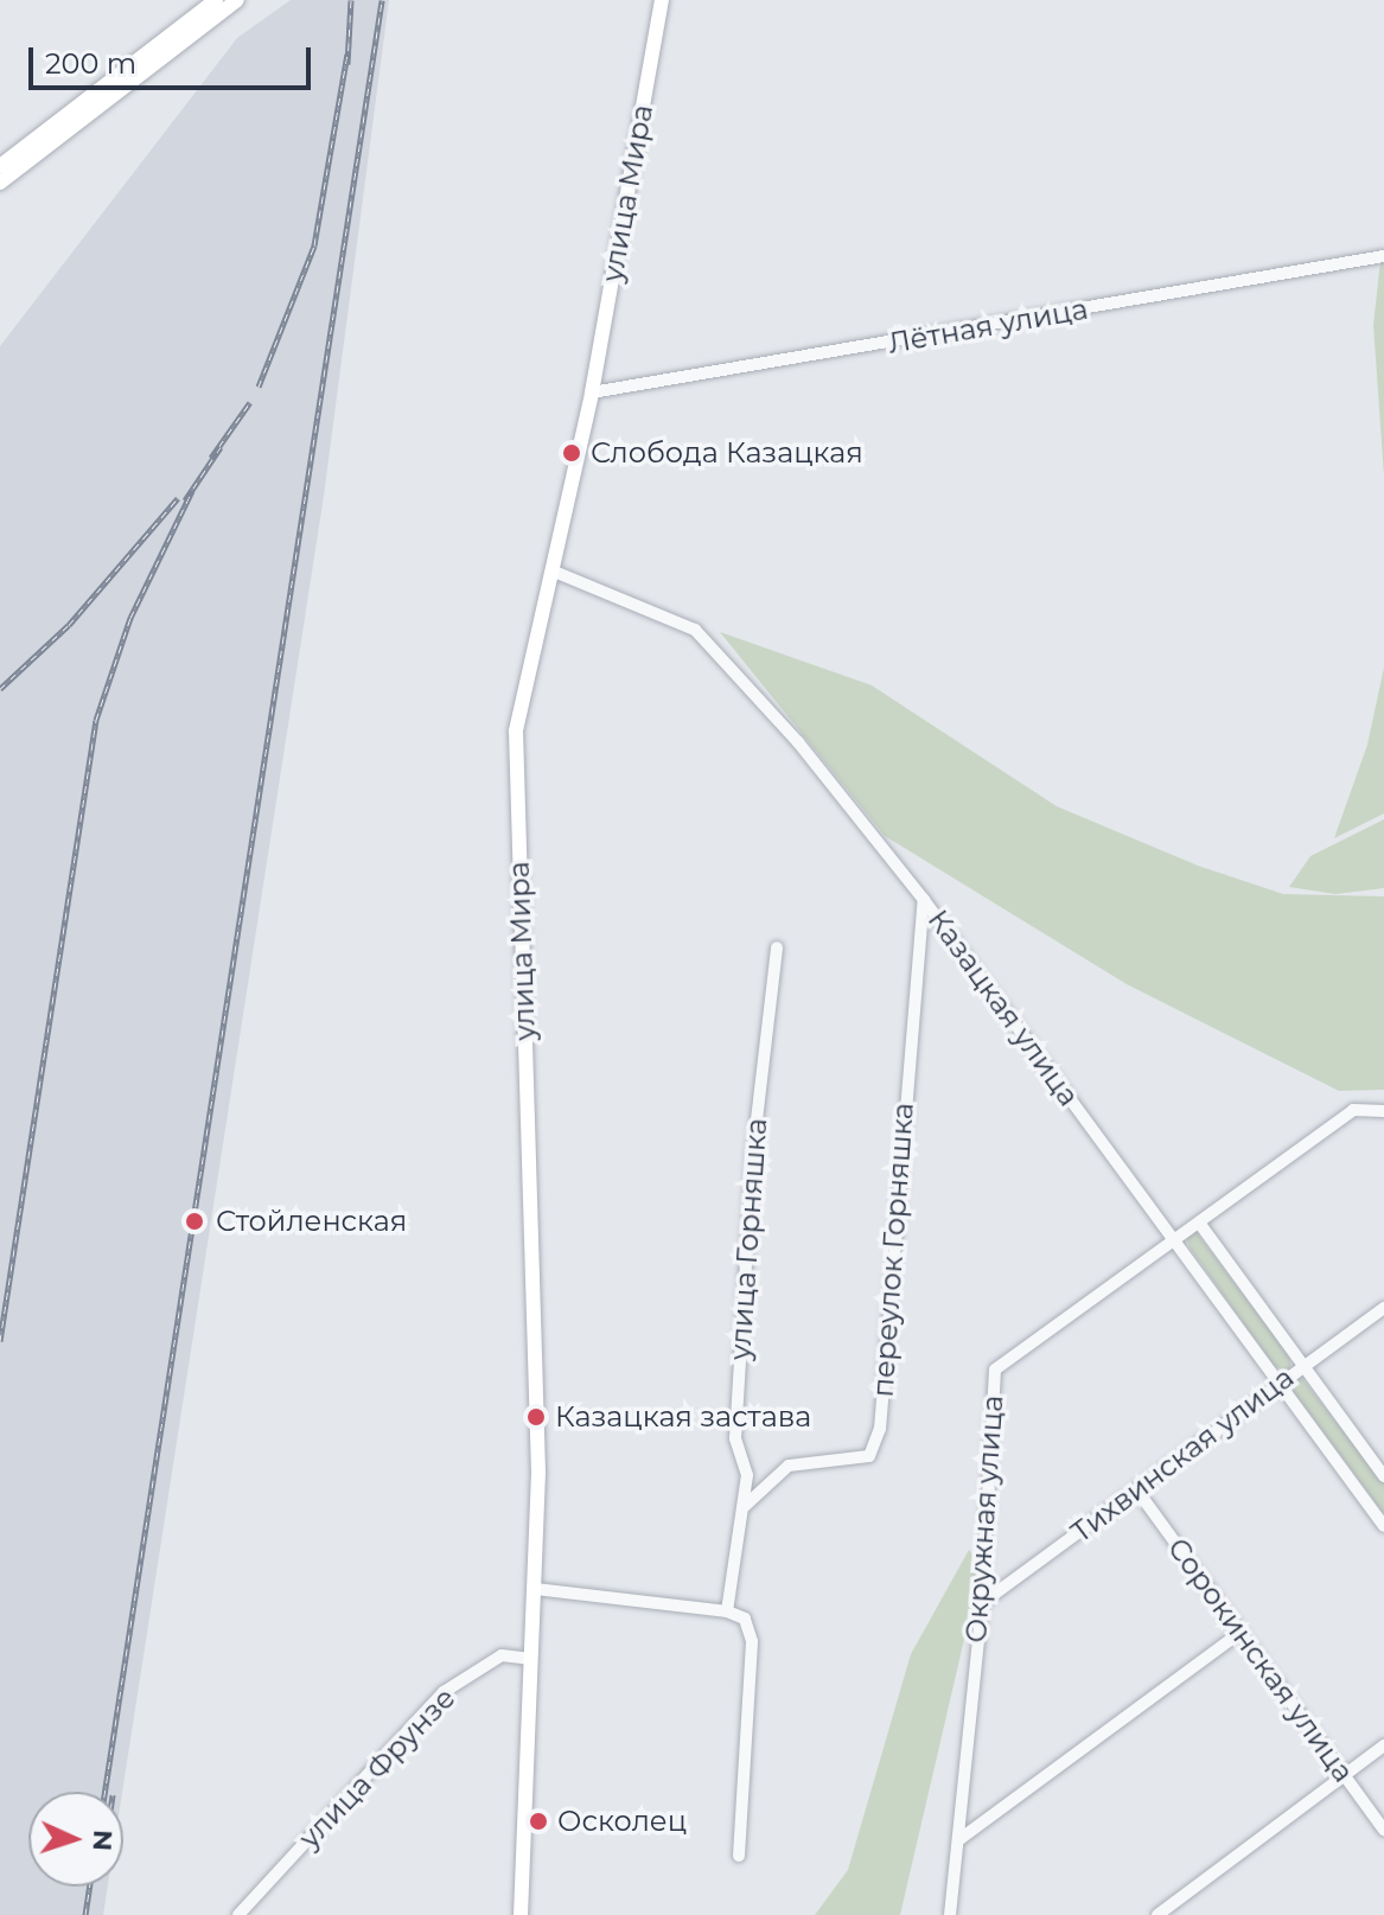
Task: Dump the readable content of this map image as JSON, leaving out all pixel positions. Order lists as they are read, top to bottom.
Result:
{
  "streets": {
    "main road": ["улица Мира"],
    "street": [
      "Лётная улица",
      "Казацкая улица",
      "улица Горняшка",
      "переулок Горняшка",
      "Тихвинская улица",
      "Окружная улица",
      "Сорокинская улица",
      "улица Фрунзе"
    ]
  },
  "crossings": [
    ["улица Мира", "Лётная улица"],
    ["улица Мира", "Казацкая улица"],
    ["улица Мира", "улица Фрунзе"],
    ["Казацкая улица", "переулок Горняшка"],
    ["Казацкая улица", "Тихвинская улица"],
    ["Казацкая улица", "Окружная улица"],
    ["улица Горняшка", "переулок Горняшка"],
    ["Тихвинская улица", "Окружная улица"],
    ["Тихвинская улица", "Сорокинская улица"]
  ],
  "places": [
    "Слобода Казацкая",
    "Стойленская",
    "Казацкая застава",
    "Осколец"
  ],
  "scale_bar": "200 m",
  "north": "right"
}
